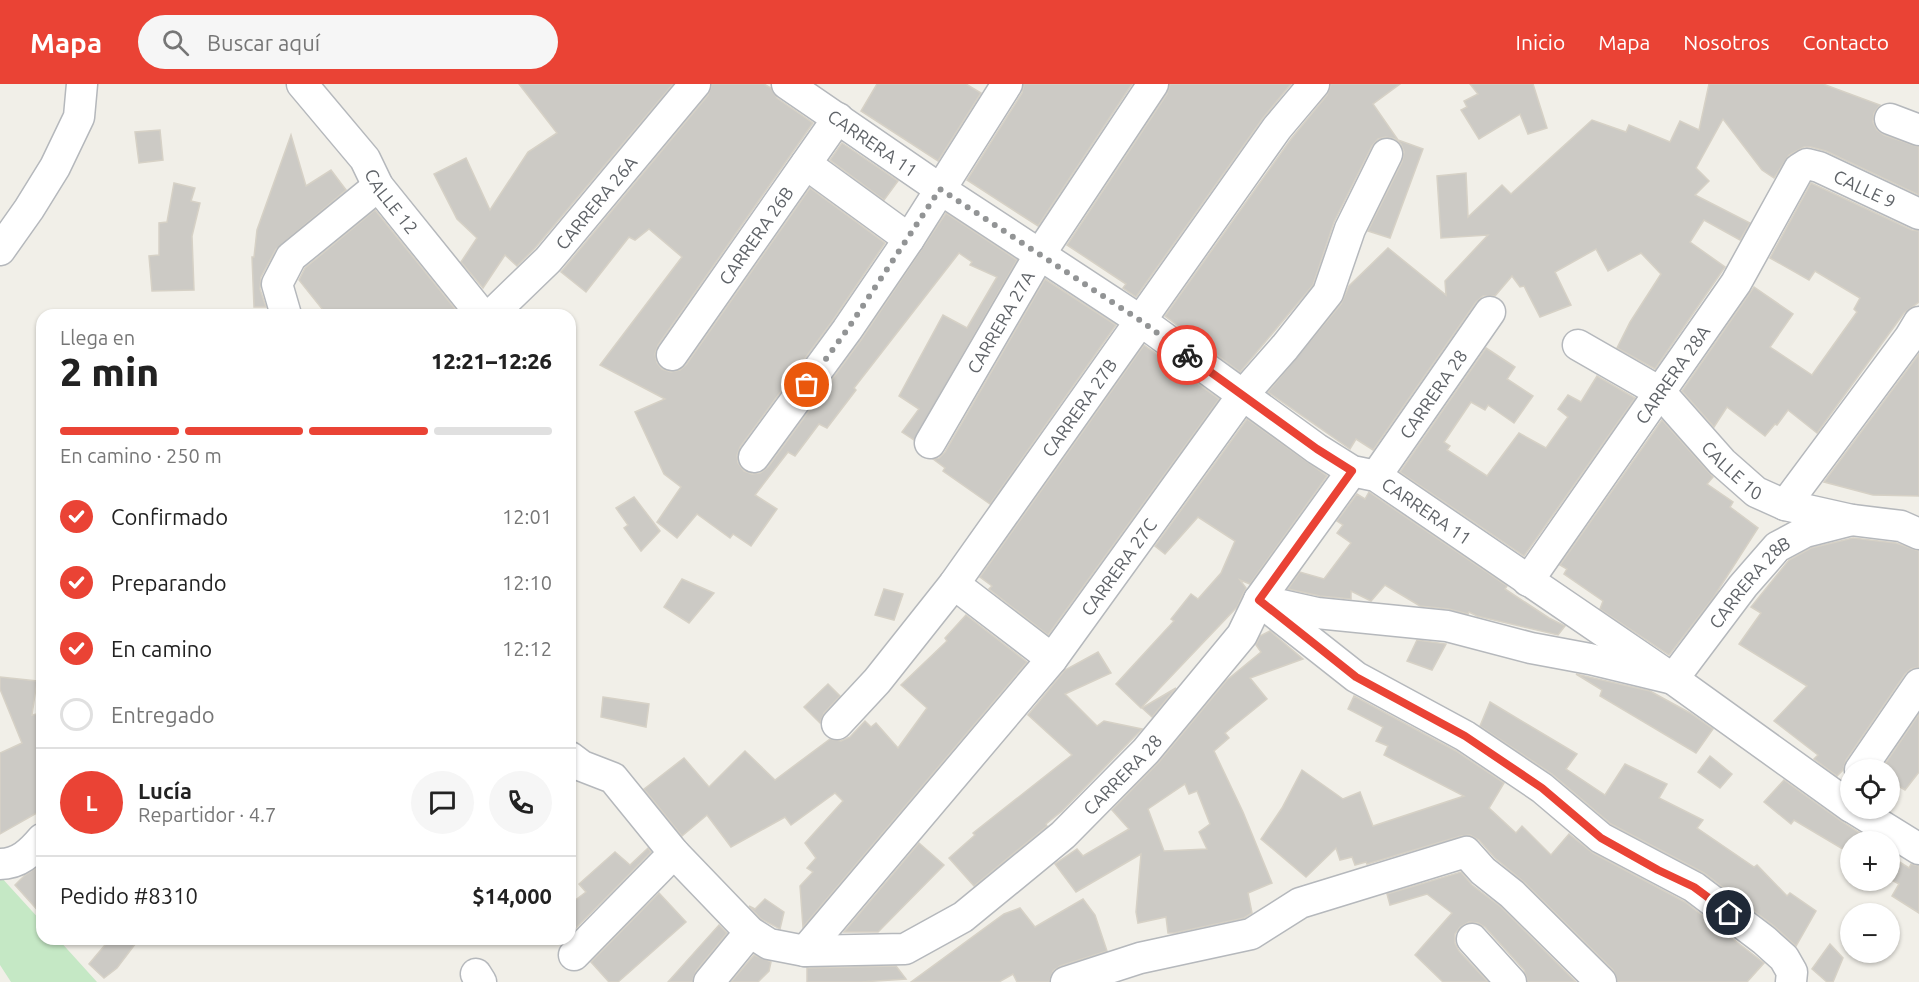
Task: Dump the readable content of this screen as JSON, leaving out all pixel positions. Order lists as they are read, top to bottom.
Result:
{
  "streets": {
    "street": [
      "CARRERA 11",
      "CALLE 9",
      "CALLE 12",
      "CARRERA 26A",
      "CARRERA 26B",
      "CARRERA 27A",
      "CARRERA 28A",
      "CARRERA 28",
      "CARRERA 27B",
      "CALLE 10",
      "CARRERA 27C",
      "CARRERA 28B"
    ]
  },
  "crossings": [
    ["CARRERA 11", "CARRERA 26B"],
    ["CARRERA 11", "CARRERA 27A"],
    ["CARRERA 11", "CARRERA 28A"],
    ["CARRERA 11", "CARRERA 28"],
    ["CARRERA 11", "CARRERA 27B"],
    ["CARRERA 11", "CARRERA 27C"],
    ["CARRERA 11", "CARRERA 28B"],
    ["CALLE 9", "CARRERA 28A"],
    ["CARRERA 28A", "CALLE 10"],
    ["CARRERA 28", "CARRERA 27C"],
    ["CALLE 10", "CARRERA 28B"]
  ],
  "page": {
    "header": "Mapa",
    "search": "Buscar aquí",
    "nav": [
      "Inicio",
      "Mapa",
      "Nosotros",
      "Contacto"
    ],
    "heading": ["2 min", "Llega en", "12:21–12:26"],
    "panel": [
      "Lucía",
      "Repartidor · 4.7",
      "Pedido #8310",
      "$14,000"
    ],
    "bar": "En camino · 250 m",
    "list": [
      ["Confirmado", "12:01"],
      ["Preparando", "12:10"],
      ["En camino", "12:12"],
      "Entregado"
    ],
    "map_buttons": ["+", "−"],
    "round": "L"
  }
}
